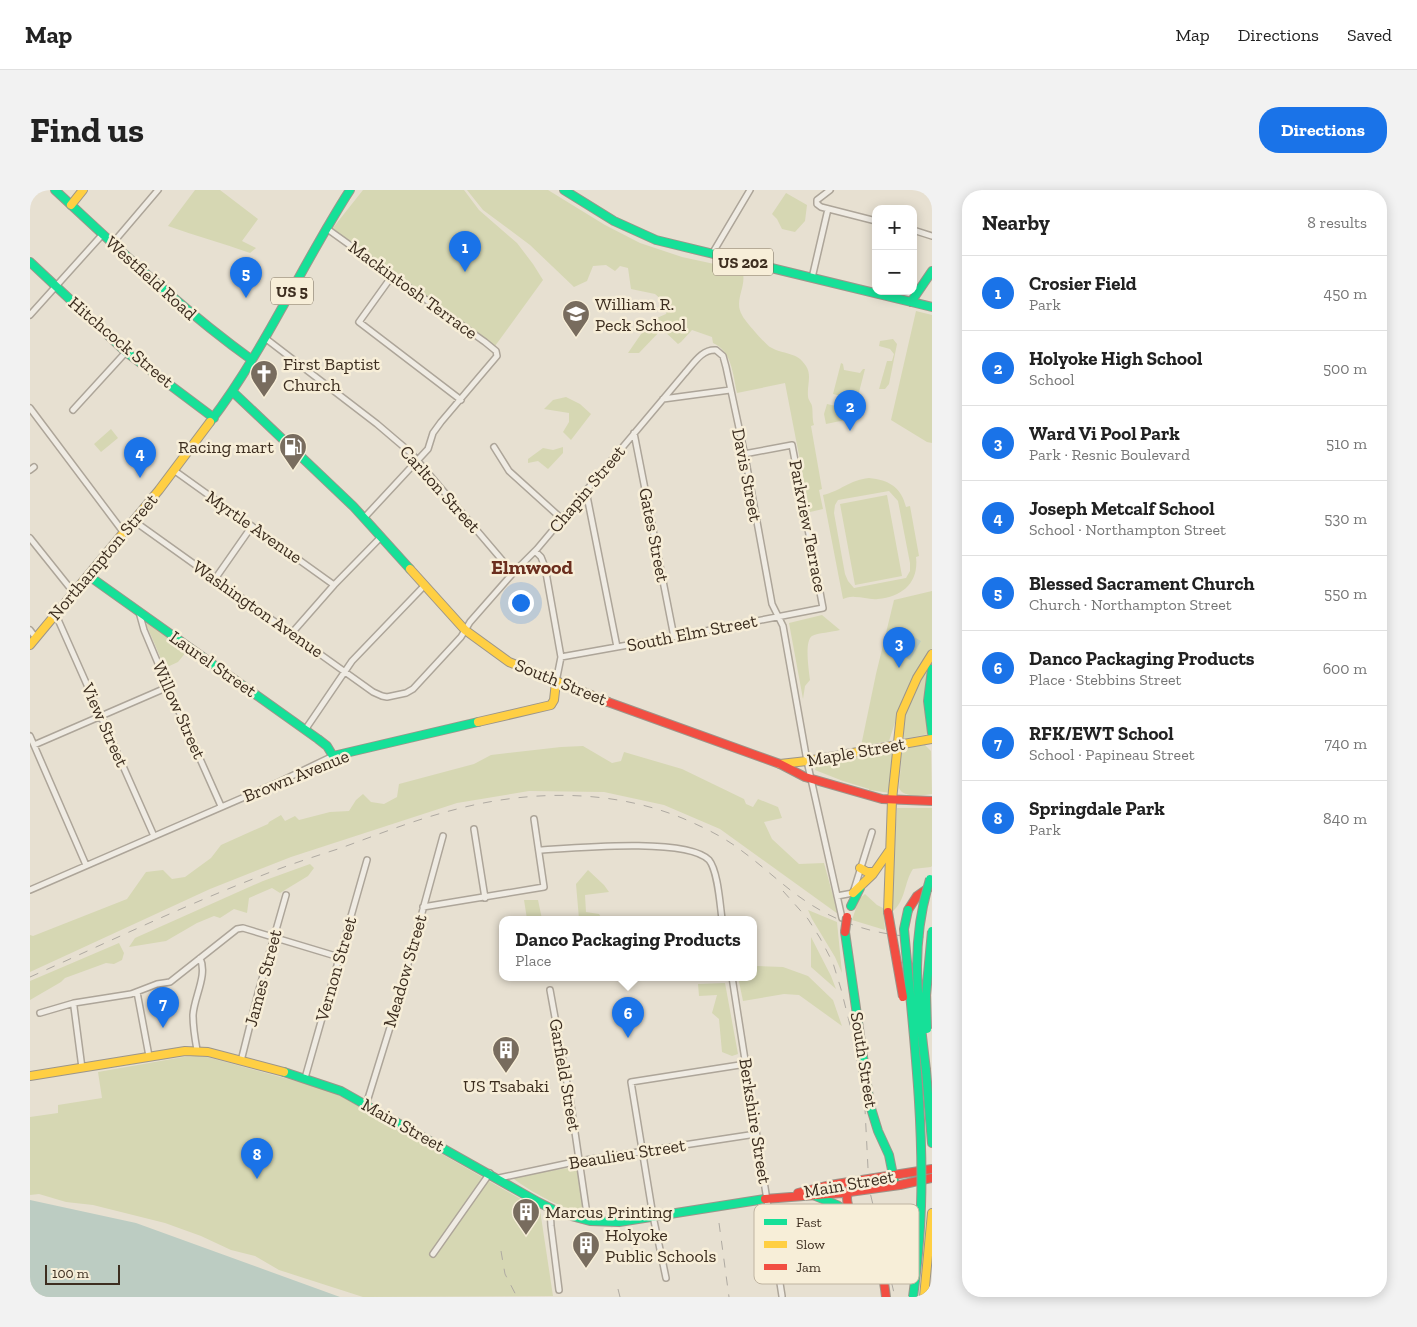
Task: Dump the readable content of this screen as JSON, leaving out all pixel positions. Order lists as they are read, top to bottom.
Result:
{
  "streets": {
    "main road": [
      "US 202",
      "Westfield Road",
      "US 5",
      "Hitchcock Street",
      "Northampton Street",
      "Laurel Street",
      "South Street",
      "Maple Street",
      "Brown Avenue",
      "Main Street"
    ],
    "street": [
      "Mackintosh Terrace",
      "Davis Street",
      "Carlton Street",
      "Chapin Street",
      "Parkview Terrace",
      "Myrtle Avenue",
      "Gates Street",
      "Washington Avenue",
      "South Elm Street",
      "Willow Street",
      "View Street",
      "Vernon Street",
      "Meadow Street",
      "James Street",
      "Garfield Street",
      "Berkshire Street",
      "Beaulieu Street"
    ]
  },
  "crossings": [
    ["Westfield Road", "Northampton Street"],
    ["Mackintosh Terrace", "Northampton Street"],
    ["Hitchcock Street", "Northampton Street"],
    ["Davis Street", "Chapin Street"],
    ["Davis Street", "Parkview Terrace"],
    ["Davis Street", "South Elm Street"],
    ["Davis Street", "South Street"],
    ["Davis Street", "Maple Street"],
    ["Carlton Street", "Chapin Street"],
    ["Carlton Street", "Northampton Street"],
    ["Chapin Street", "Gates Street"],
    ["Chapin Street", "Washington Avenue"],
    ["Chapin Street", "South Street"],
    ["Parkview Terrace", "South Elm Street"],
    ["Myrtle Avenue", "Northampton Street"],
    ["Gates Street", "South Elm Street"],
    ["Northampton Street", "Washington Avenue"],
    ["Northampton Street", "Laurel Street"],
    ["Northampton Street", "South Street"],
    ["Northampton Street", "View Street"],
    ["Laurel Street", "Willow Street"],
    ["Laurel Street", "Brown Avenue"],
    ["South Street", "Maple Street"],
    ["South Street", "Brown Avenue"],
    ["South Street", "Main Street"],
    ["Willow Street", "Brown Avenue"],
    ["View Street", "Brown Avenue"],
    ["Vernon Street", "Main Street"],
    ["Meadow Street", "Main Street"],
    ["James Street", "Main Street"],
    ["Garfield Street", "Main Street"],
    ["Garfield Street", "Beaulieu Street"],
    ["Berkshire Street", "Main Street"],
    ["Berkshire Street", "Beaulieu Street"],
    ["Main Street", "Beaulieu Street"]
  ],
  "districts": ["Elmwood"],
  "places": {
    "school or university": ["William R. Peck School"],
    "church": ["First Baptist Church"],
    "fuel station": ["Racing mart"],
    "building": ["US Tsabaki", "Marcus Printing", "Holyoke Public Schools"]
  },
  "legend": ["Fast", "Slow", "Jam"],
  "scale_bar": "100 m",
  "page": {
    "header": "Map",
    "nav": ["Map", "Directions", "Saved"],
    "buttons": "Directions",
    "title": "Find us",
    "heading": ["Nearby", "8 results"],
    "map_buttons": ["+", "−"],
    "pins": [
      "1",
      "5",
      "2",
      "4",
      "3",
      "7",
      "6",
      "8"
    ],
    "list": [
      {
        "mark": "1",
        "name": "Crosier Field",
        "note": "Park",
        "value": "450 m"
      },
      {
        "mark": "2",
        "name": "Holyoke High School",
        "note": "School",
        "value": "500 m"
      },
      {
        "mark": "3",
        "name": "Ward Vi Pool Park",
        "note": "Park · Resnic Boulevard",
        "value": "510 m"
      },
      {
        "mark": "4",
        "name": "Joseph Metcalf School",
        "note": "School · Northampton Street",
        "value": "530 m"
      },
      {
        "mark": "5",
        "name": "Blessed Sacrament Church",
        "note": "Church · Northampton Street",
        "value": "550 m"
      },
      {
        "mark": "6",
        "name": "Danco Packaging Products",
        "note": "Place · Stebbins Street",
        "value": "600 m"
      },
      {
        "mark": "7",
        "name": "RFK/EWT School",
        "note": "School · Papineau Street",
        "value": "740 m"
      },
      {
        "mark": "8",
        "name": "Springdale Park",
        "note": "Park",
        "value": "840 m"
      }
    ],
    "popup": ["Danco Packaging Products", "Place"],
    "scale": "100 m"
  }
}
